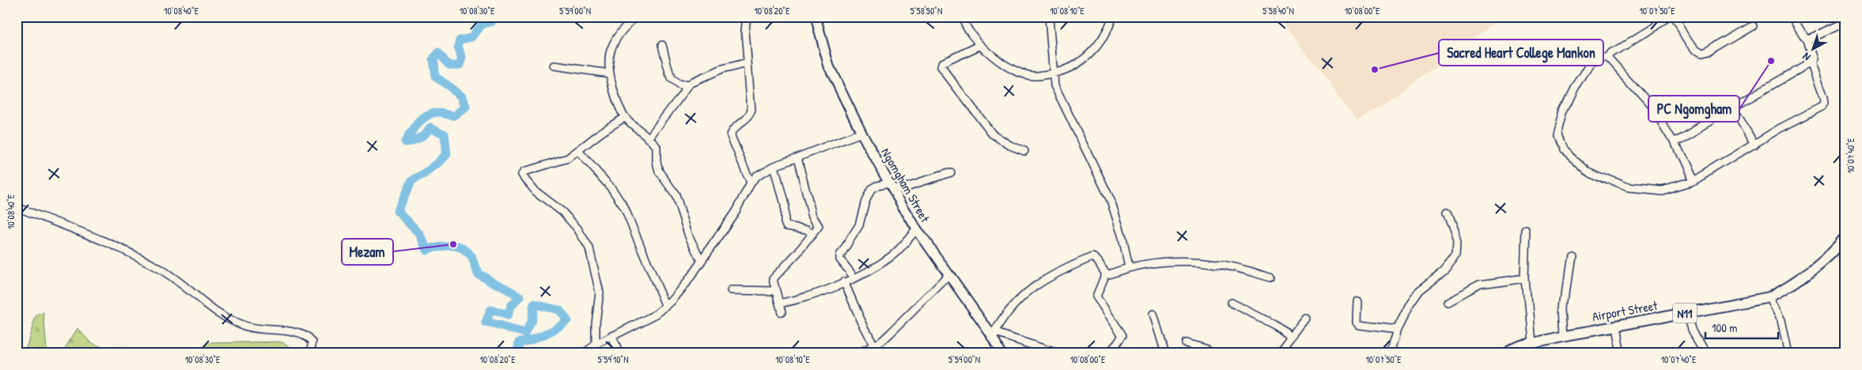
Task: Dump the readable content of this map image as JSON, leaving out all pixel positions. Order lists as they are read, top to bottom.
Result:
{
  "streets": {
    "highway": ["Airport Street", "N11"],
    "main road": ["Ngomgham Street"]
  },
  "places": ["PC Ngomgham", "Sacred Heart College Mankon", "Mezam"],
  "scale_bar": "100 m",
  "north": "bottom left",
  "coordinates": [
    "10°08'40\"E",
    "10°08'30\"E",
    "5°59'00\"N",
    "10°08'20\"E",
    "5°58'50\"N",
    "10°08'10\"E",
    "5°58'40\"N",
    "10°08'00\"E",
    "10°07'50\"E",
    "10°07'40\"E",
    "5°59'10\"N"
  ]
}
